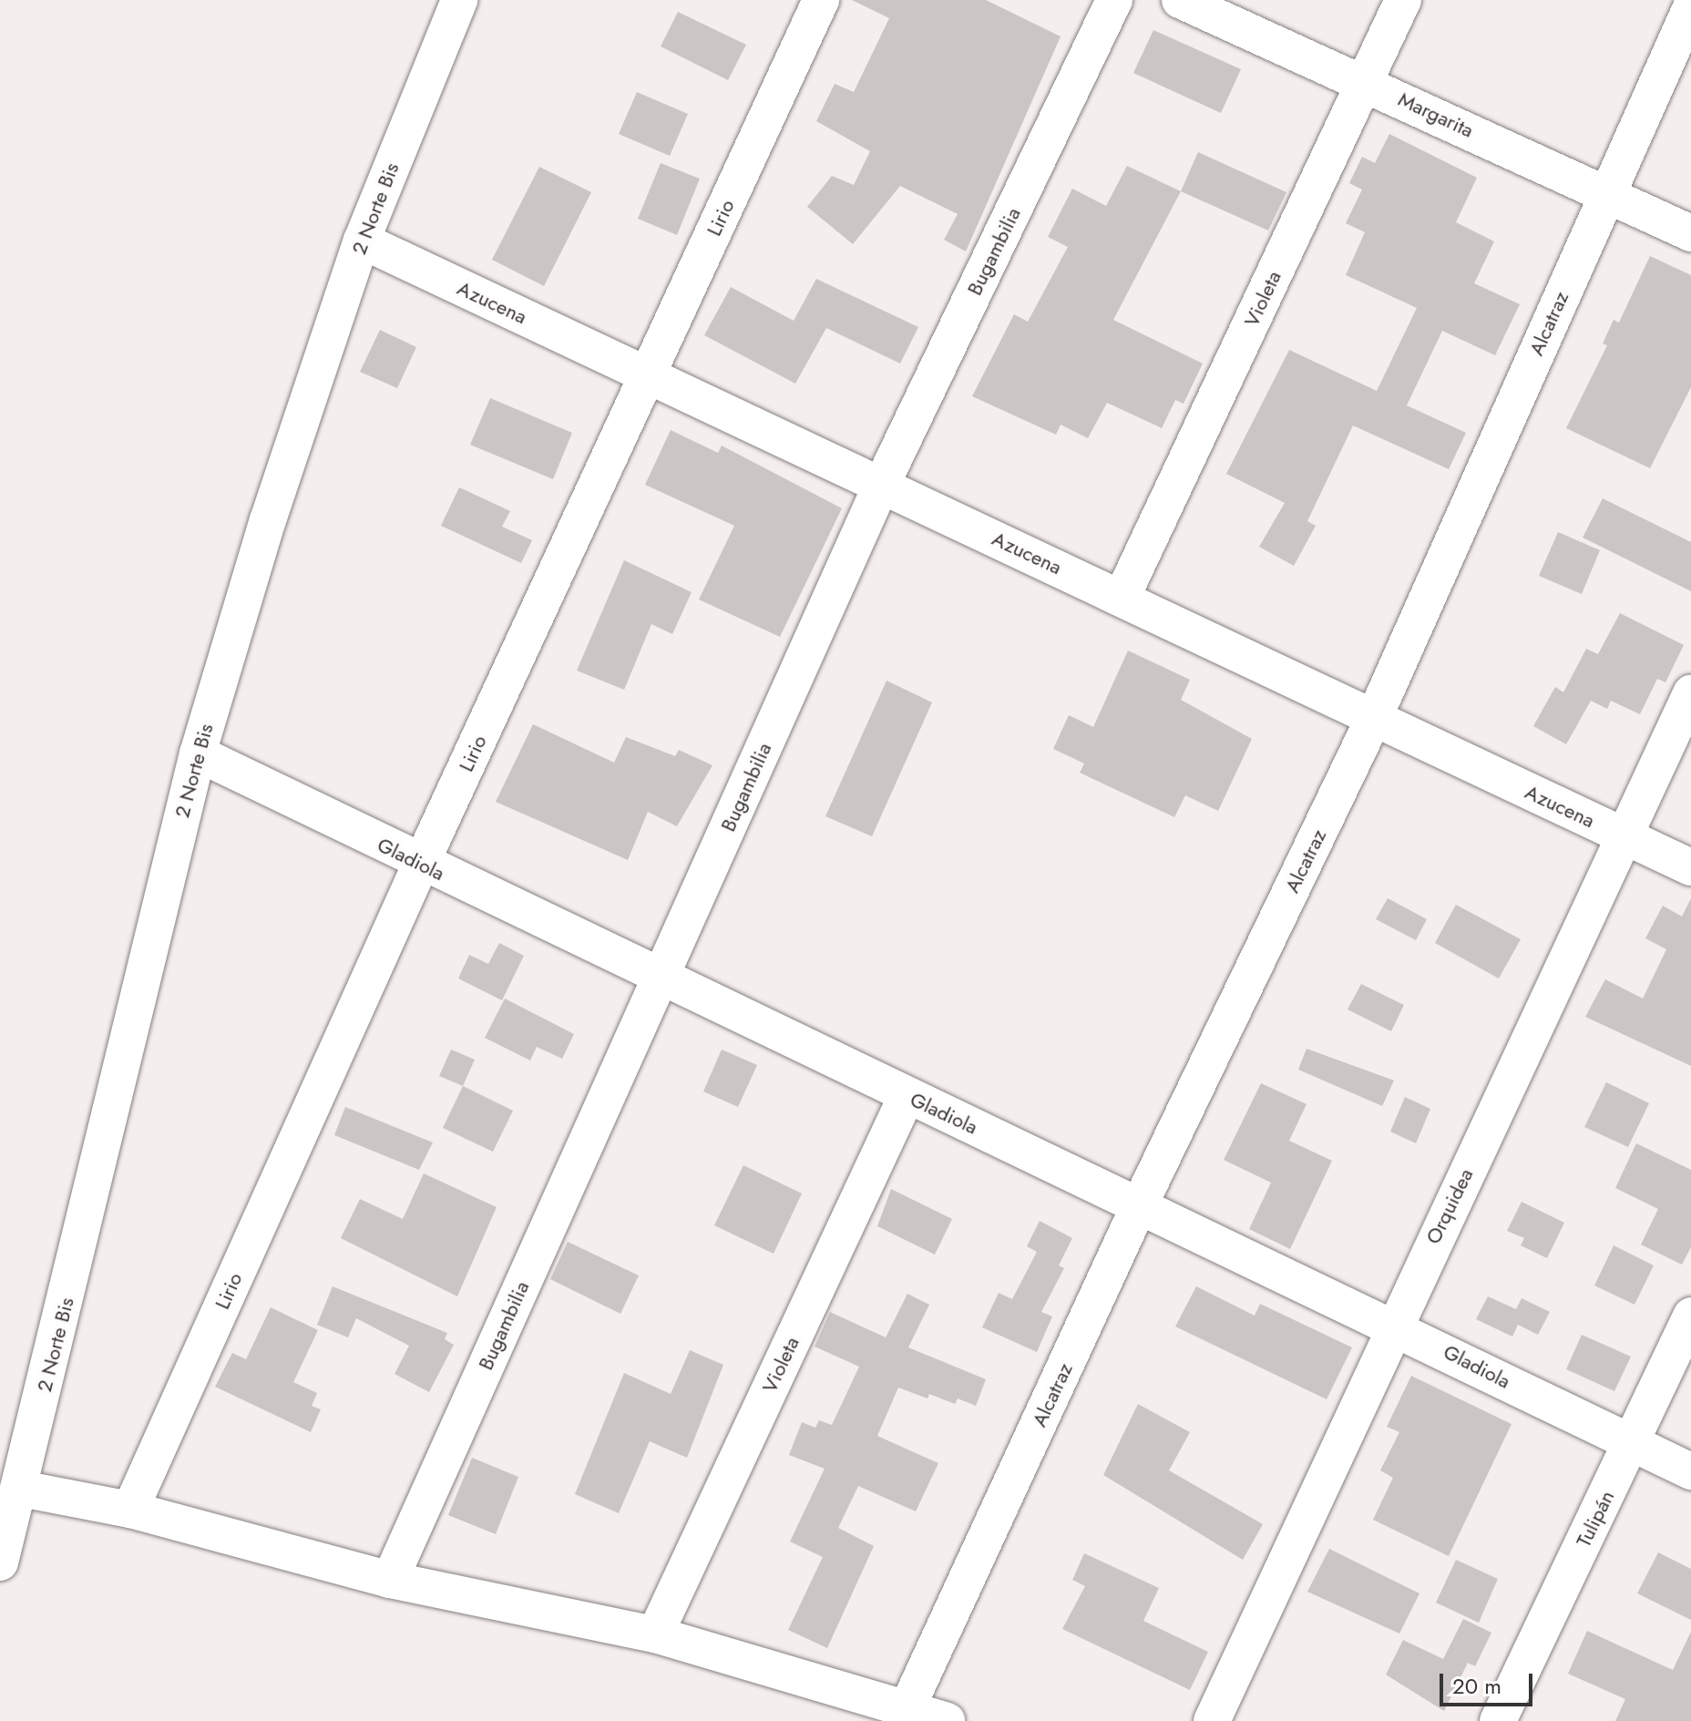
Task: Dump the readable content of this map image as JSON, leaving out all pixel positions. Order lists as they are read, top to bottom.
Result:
{
  "streets": {
    "street": [
      "Margarita",
      "2 Norte Bis",
      "Lirio",
      "Bugambilia",
      "Violeta",
      "Azucena",
      "Alcatraz",
      "Gladiola",
      "Orquidea",
      "Tulipán"
    ]
  },
  "crossings": [
    ["Margarita", "Violeta"],
    ["Margarita", "Alcatraz"],
    ["2 Norte Bis", "Azucena"],
    ["2 Norte Bis", "Gladiola"],
    ["Lirio", "Azucena"],
    ["Lirio", "Gladiola"],
    ["Bugambilia", "Azucena"],
    ["Bugambilia", "Gladiola"],
    ["Violeta", "Azucena"],
    ["Violeta", "Gladiola"],
    ["Azucena", "Alcatraz"],
    ["Azucena", "Orquidea"],
    ["Alcatraz", "Gladiola"],
    ["Gladiola", "Orquidea"],
    ["Gladiola", "Tulipán"]
  ],
  "scale_bar": "20 m"
}
